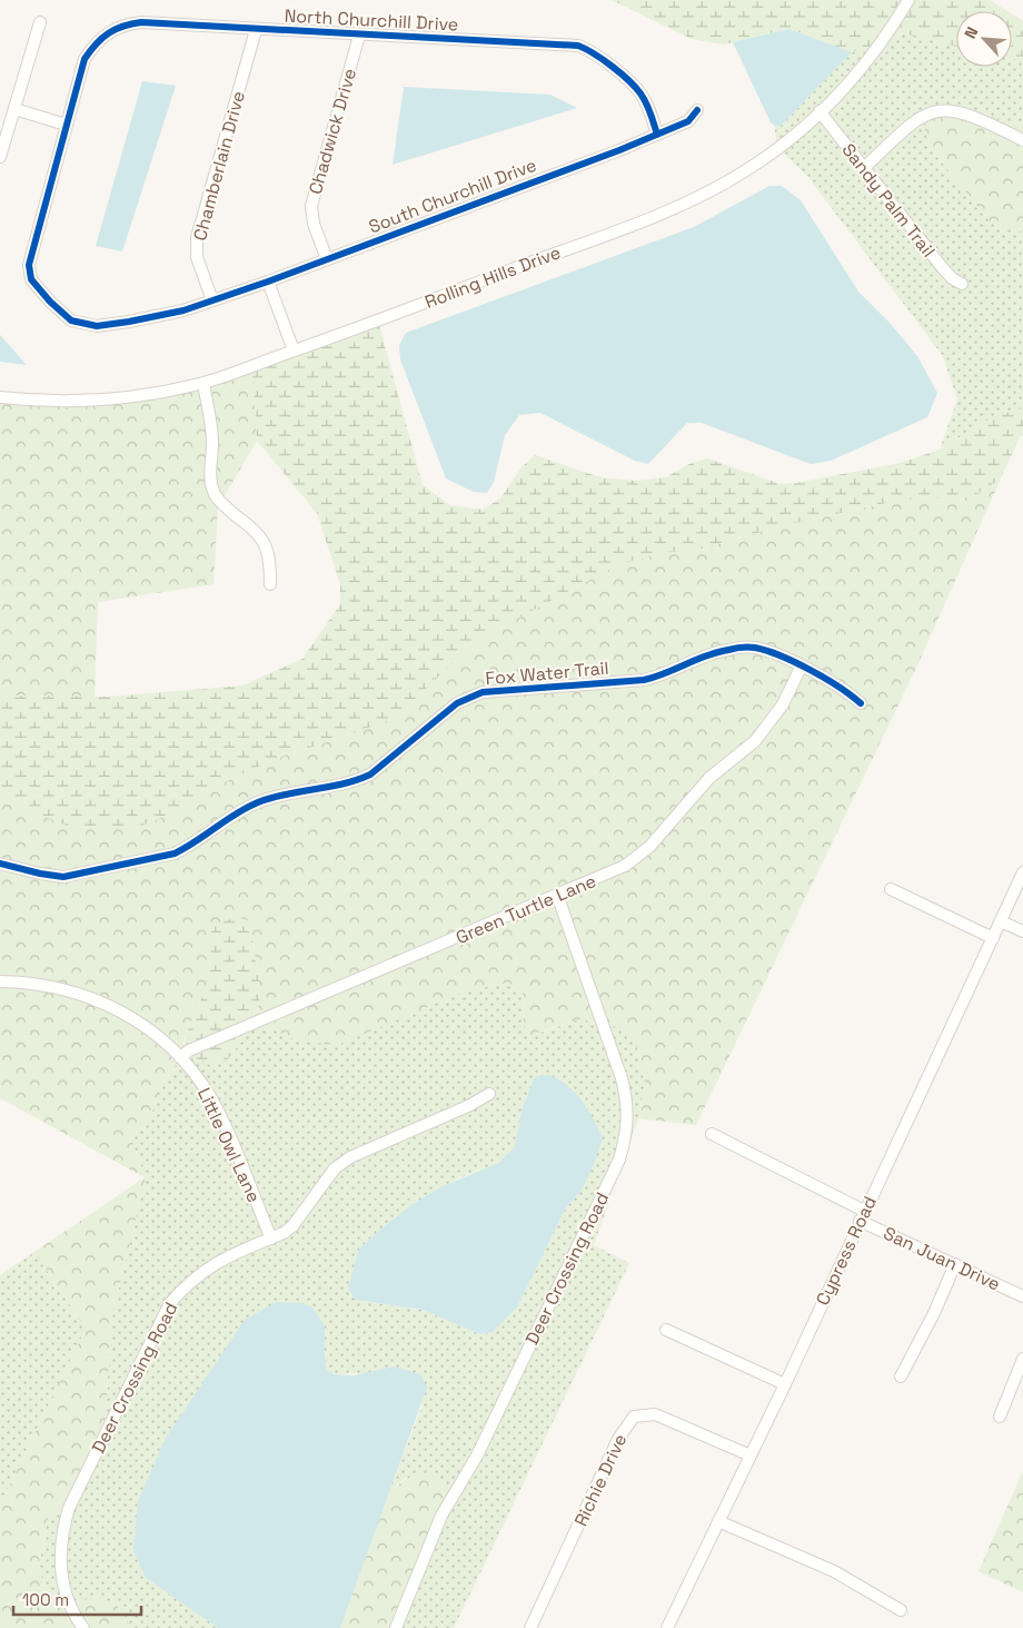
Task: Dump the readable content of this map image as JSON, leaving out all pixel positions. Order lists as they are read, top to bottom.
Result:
{
  "streets": {
    "street": [
      "North Churchill Drive",
      "Chadwick Drive",
      "Chamberlain Drive",
      "South Churchill Drive",
      "Sandy Palm Trail",
      "Rolling Hills Drive",
      "Fox Water Trail",
      "Green Turtle Lane",
      "Little Owl Lane",
      "Cypress Road",
      "San Juan Drive",
      "Deer Crossing Road",
      "Richie Drive"
    ]
  },
  "crossings": [
    ["North Churchill Drive", "Chadwick Drive"],
    ["North Churchill Drive", "Chamberlain Drive"],
    ["North Churchill Drive", "South Churchill Drive"],
    ["Chadwick Drive", "South Churchill Drive"],
    ["Chamberlain Drive", "South Churchill Drive"],
    ["Sandy Palm Trail", "Rolling Hills Drive"],
    ["Fox Water Trail", "Green Turtle Lane"],
    ["Green Turtle Lane", "Little Owl Lane"],
    ["Green Turtle Lane", "Deer Crossing Road"],
    ["Little Owl Lane", "Deer Crossing Road"],
    ["Cypress Road", "San Juan Drive"],
    ["Cypress Road", "Richie Drive"]
  ],
  "scale_bar": "100 m",
  "north": "top left"
}
